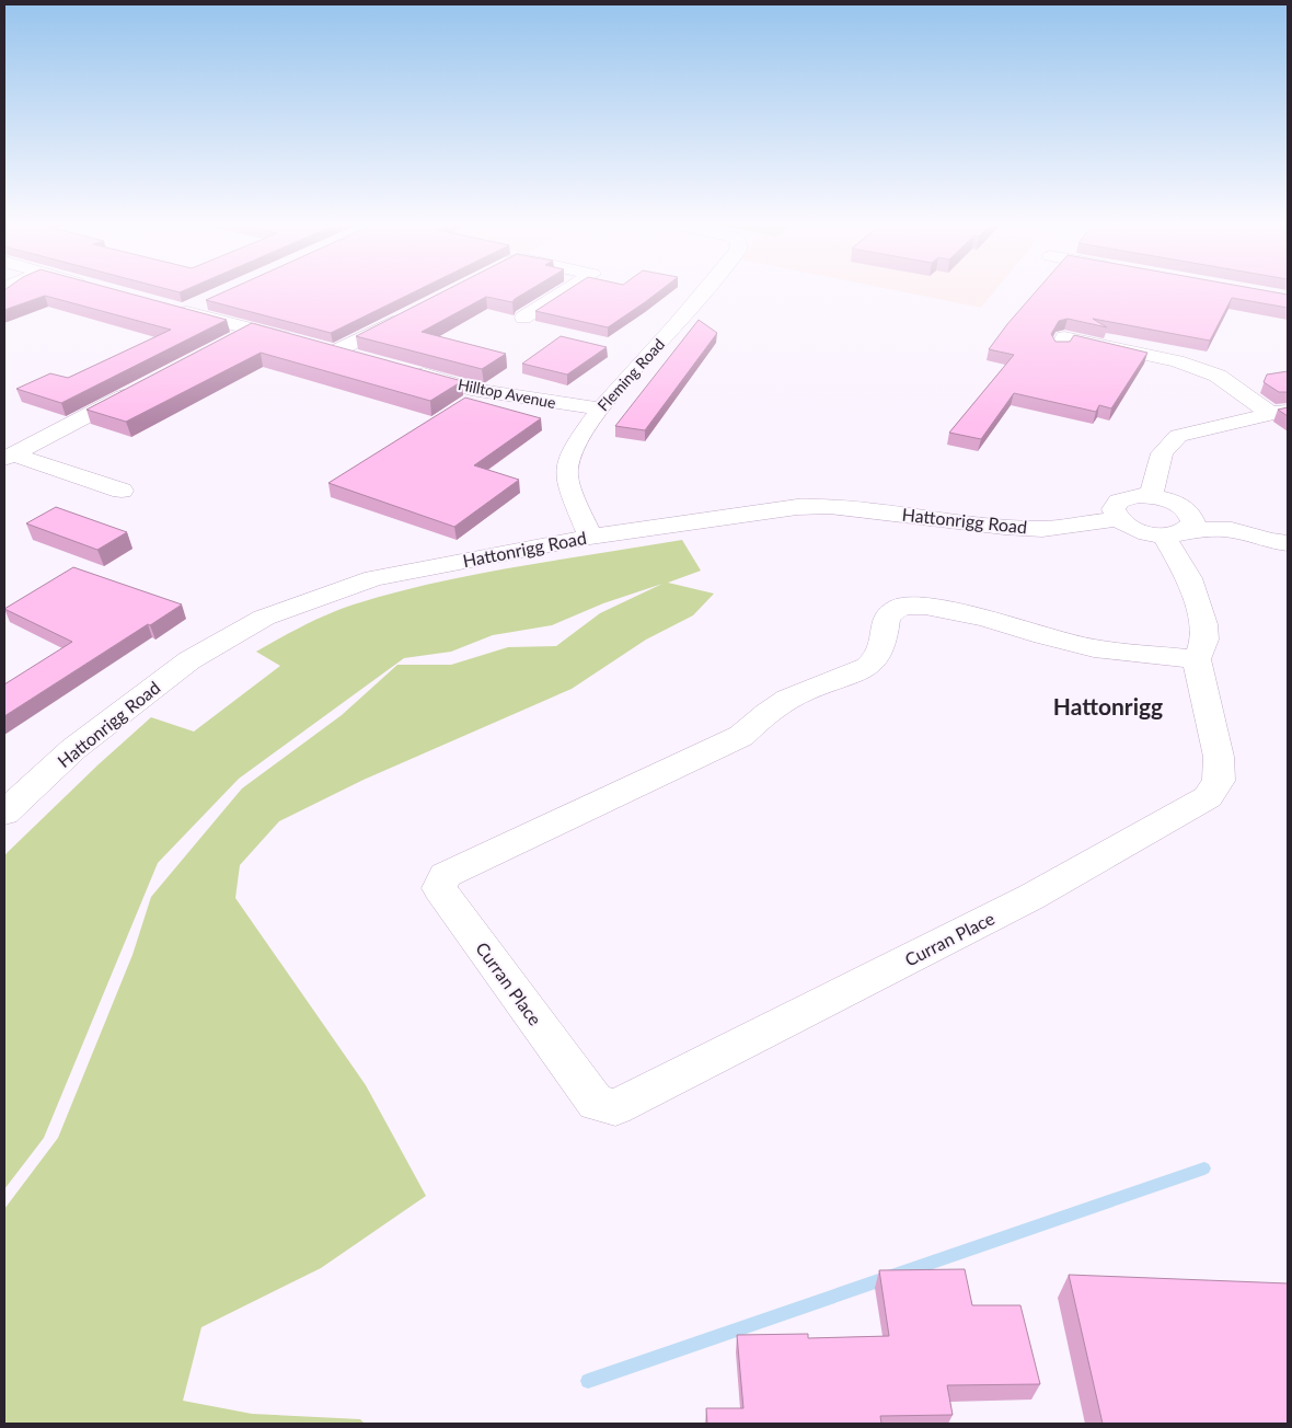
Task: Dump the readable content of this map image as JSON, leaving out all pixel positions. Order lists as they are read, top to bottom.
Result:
{
  "streets": {
    "street": [
      "Fleming Road",
      "Hilltop Avenue",
      "Hattonrigg Road",
      "Curran Place"
    ]
  },
  "crossings": [
    ["Fleming Road", "Hilltop Avenue"],
    ["Fleming Road", "Hattonrigg Road"]
  ],
  "districts": ["Hattonrigg"]
}
